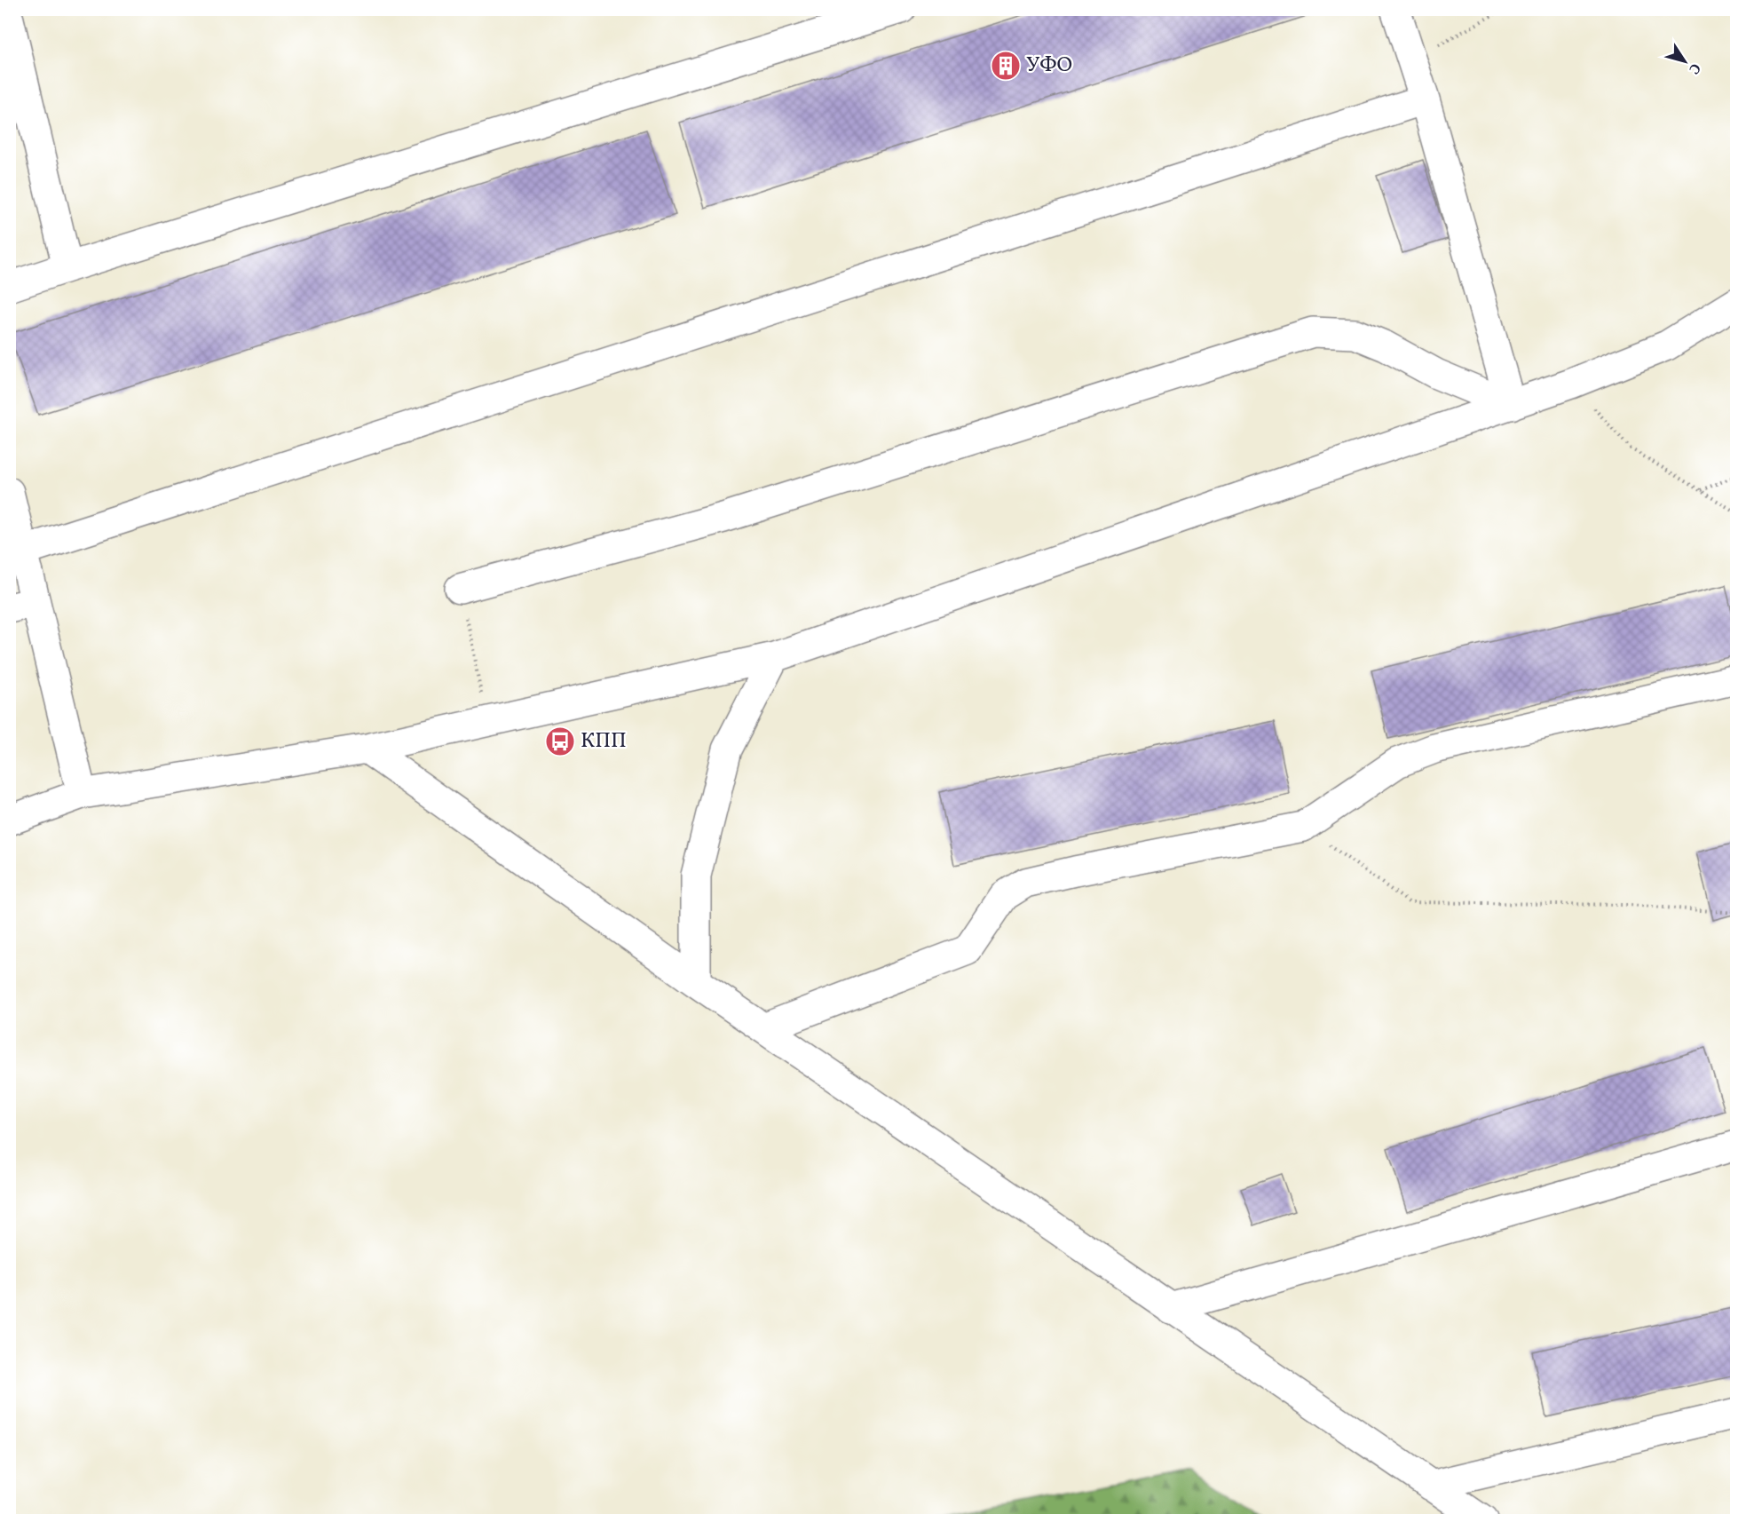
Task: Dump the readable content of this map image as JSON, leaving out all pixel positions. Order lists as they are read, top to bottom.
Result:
{
  "places": {
    "building": ["УФО"],
    "bus stop": ["КПП"]
  },
  "north": "bottom right"
}
